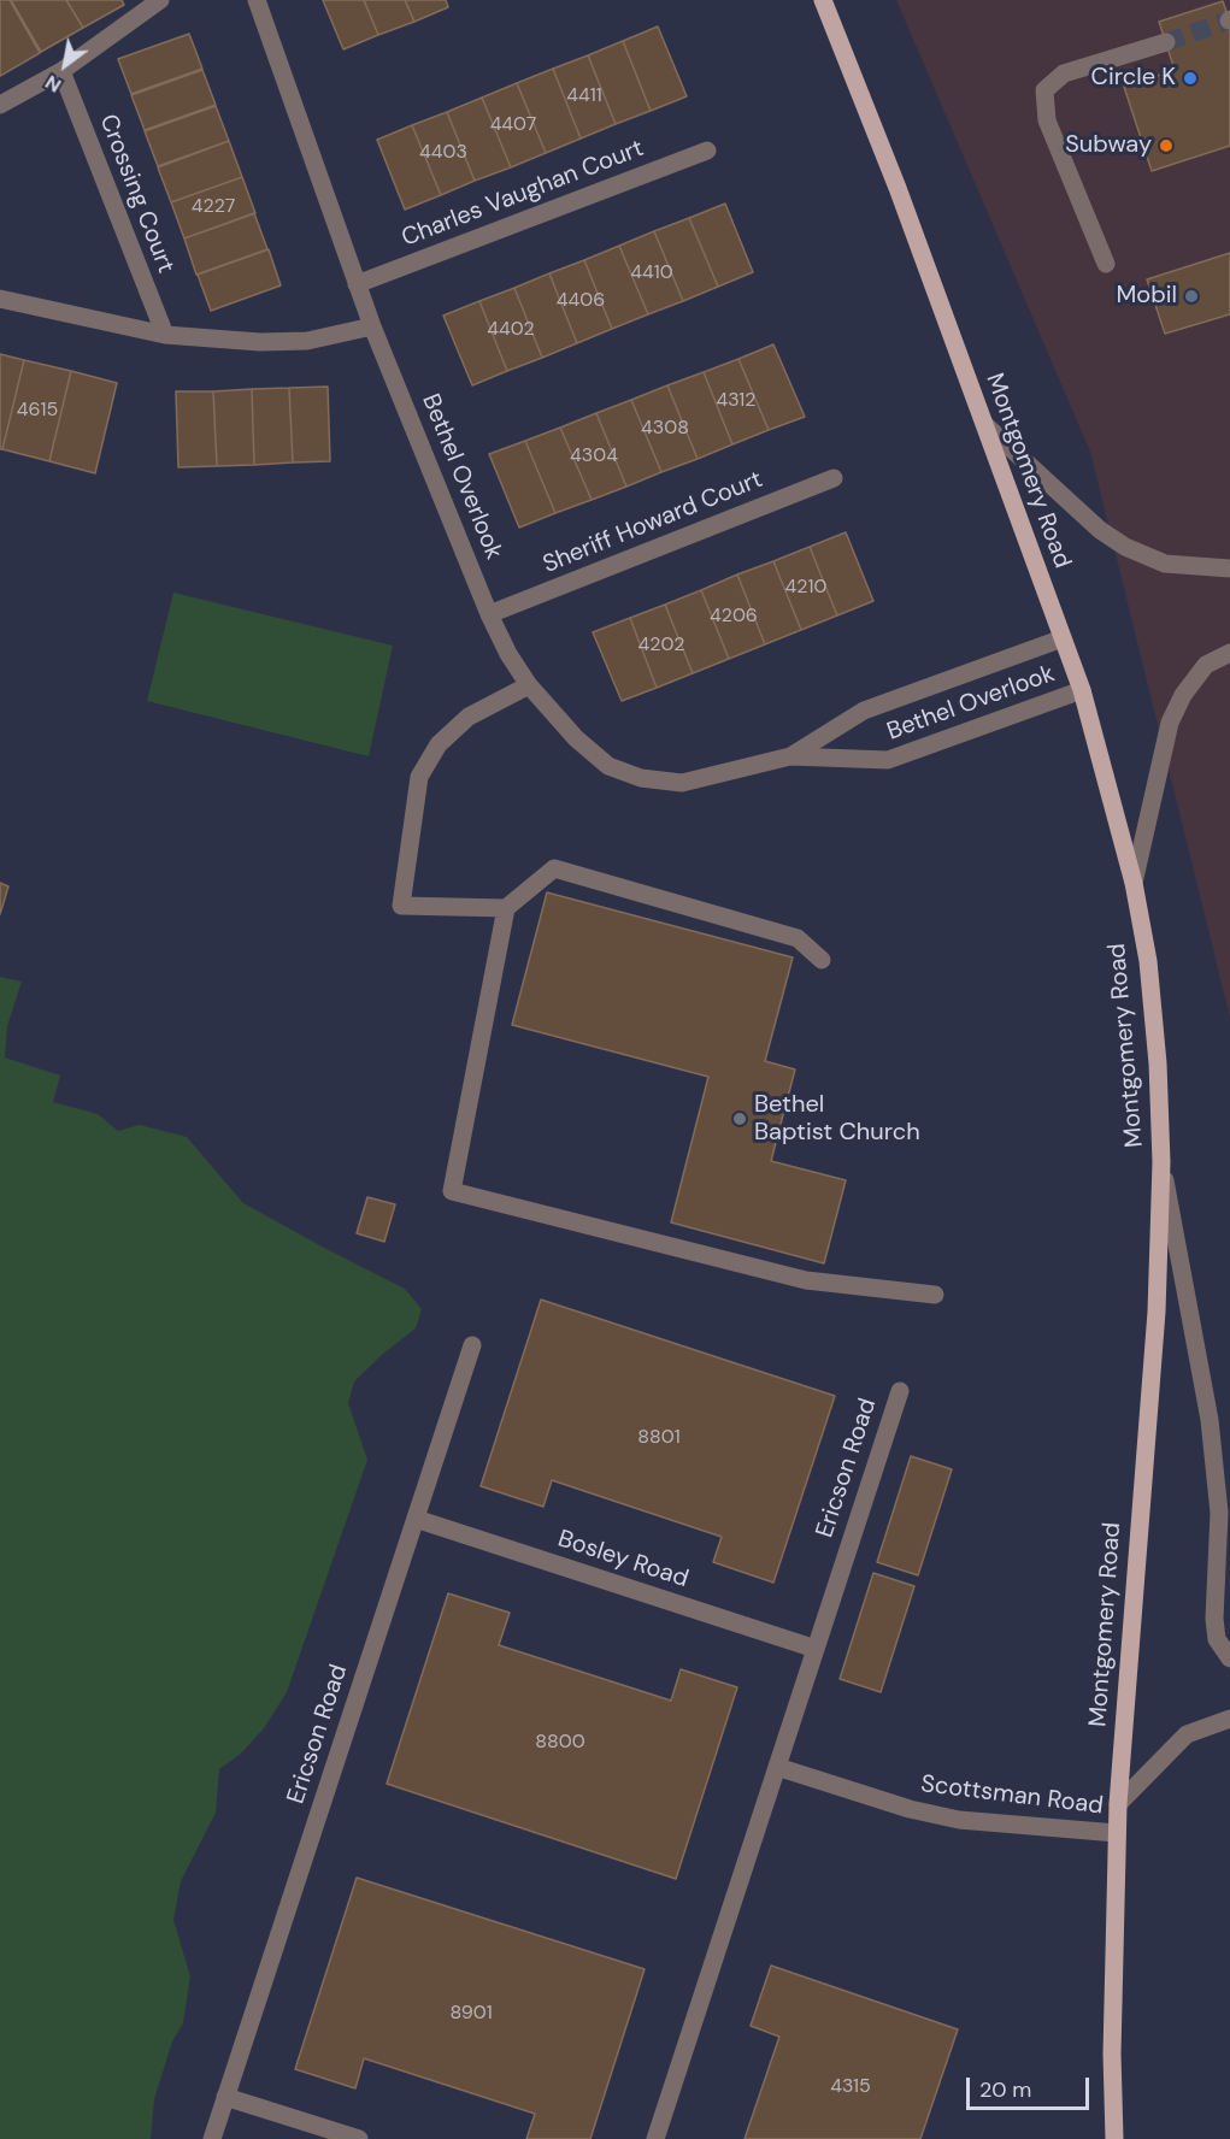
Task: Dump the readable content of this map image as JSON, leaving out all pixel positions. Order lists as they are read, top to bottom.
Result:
{
  "streets": {
    "main road": ["Montgomery Road"],
    "street": [
      "Crossing Court",
      "Charles Vaughan Court",
      "Bethel Overlook",
      "Sheriff Howard Court",
      "Ericson Road",
      "Bosley Road",
      "Scottsman Road"
    ]
  },
  "crossings": [
    ["Charles Vaughan Court", "Bethel Overlook"],
    ["Montgomery Road", "Bethel Overlook"],
    ["Montgomery Road", "Scottsman Road"],
    ["Bethel Overlook", "Sheriff Howard Court"],
    ["Ericson Road", "Bosley Road"],
    ["Ericson Road", "Scottsman Road"]
  ],
  "places": [
    "Circle K",
    "Subway",
    "Mobil",
    "Bethel Baptist Church"
  ],
  "house_numbers": [
    "4411",
    "4407",
    "4403",
    "4227",
    "4410",
    "4406",
    "4402",
    "4312",
    "4615",
    "4308",
    "4304",
    "4210",
    "4206",
    "4202",
    "8801",
    "8800",
    "8901",
    "4315"
  ],
  "scale_bar": "20 m",
  "north": "bottom left"
}
